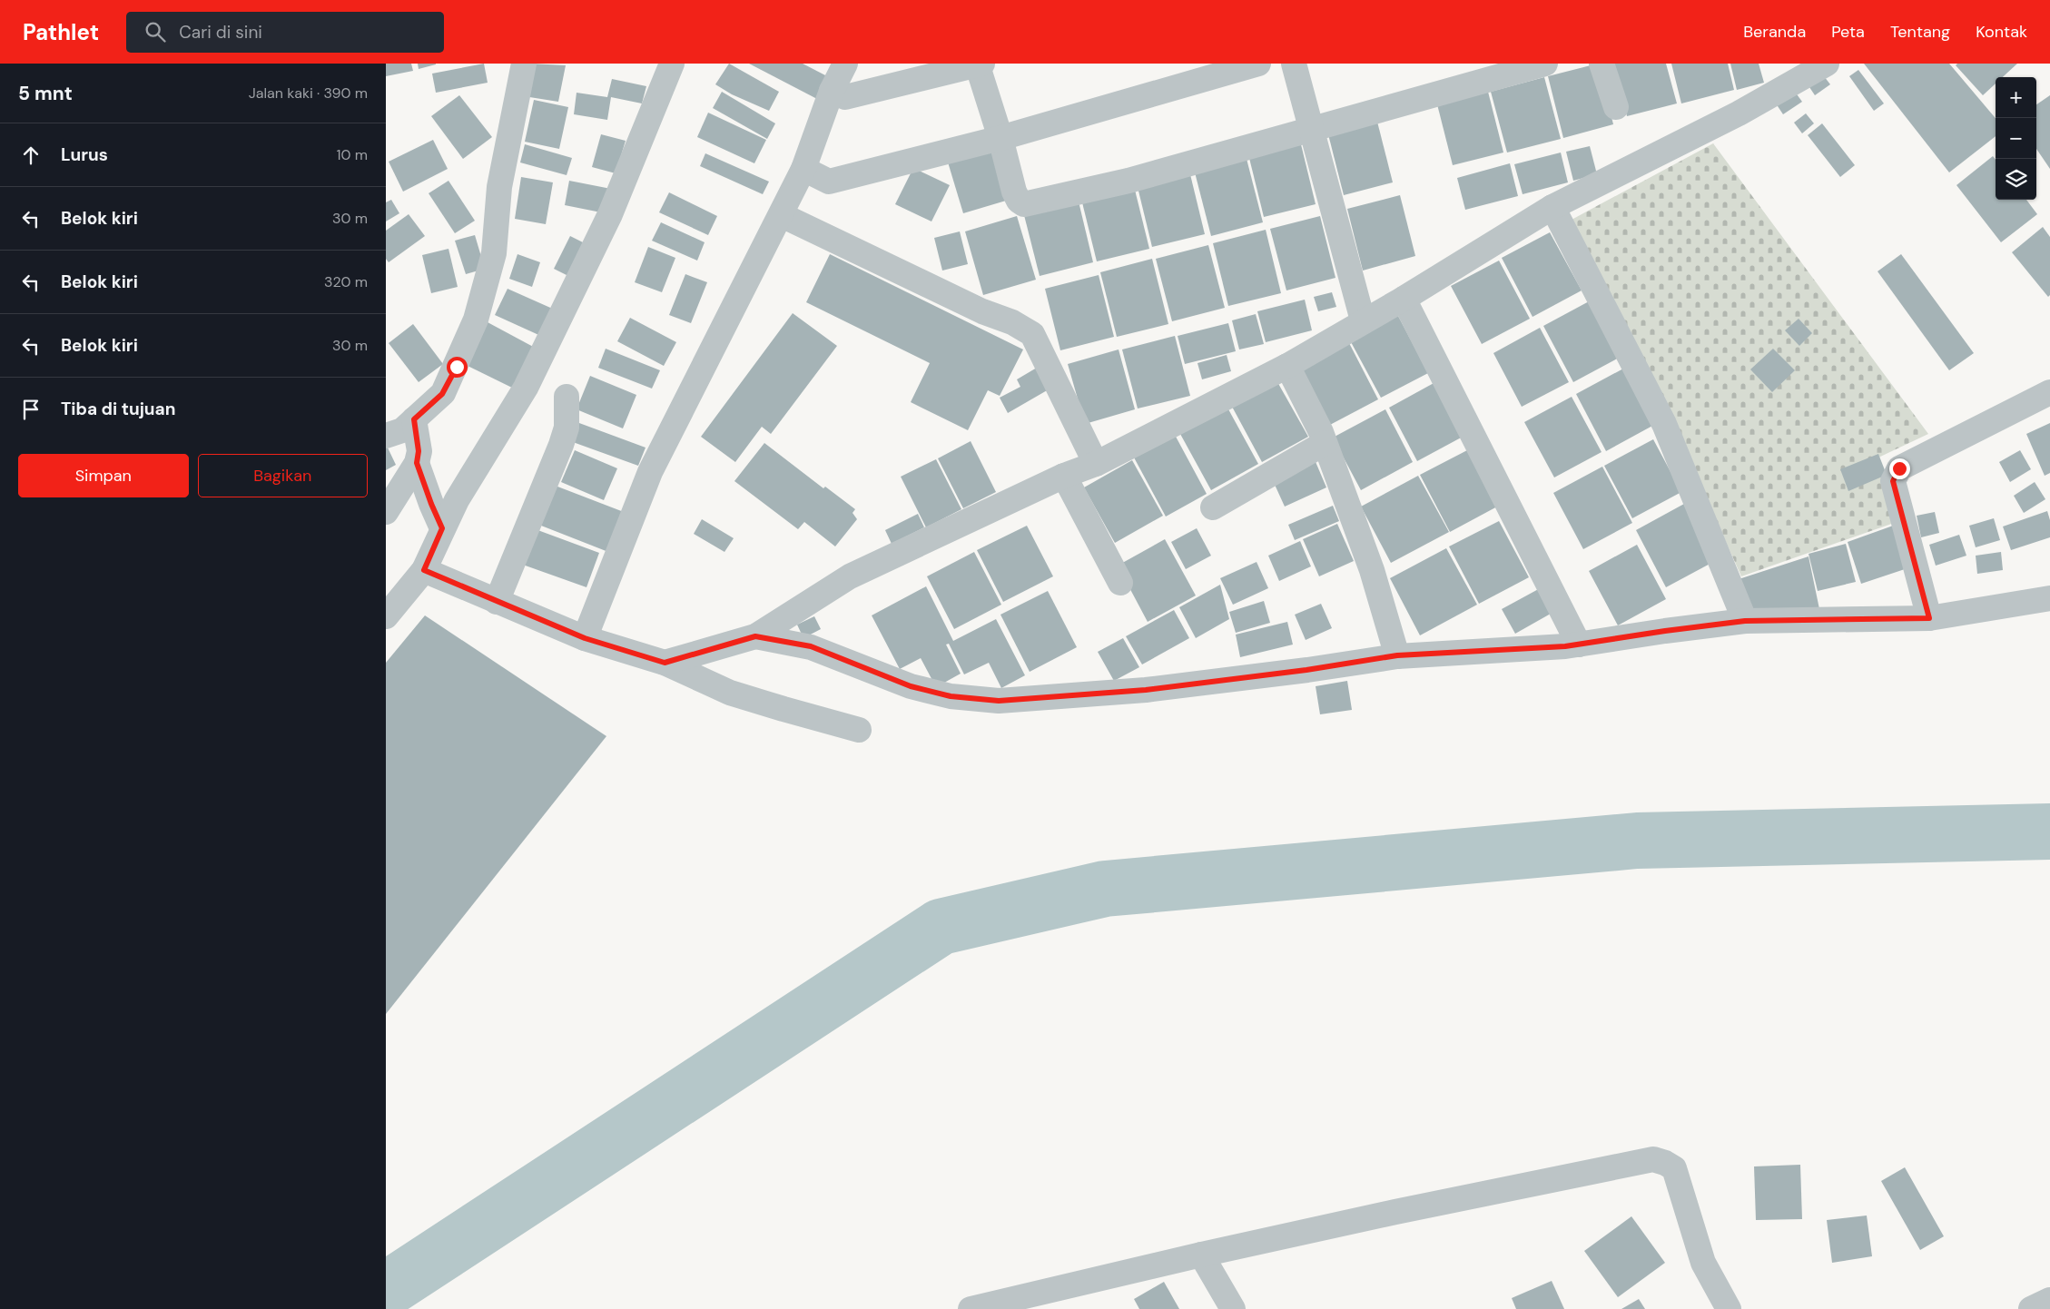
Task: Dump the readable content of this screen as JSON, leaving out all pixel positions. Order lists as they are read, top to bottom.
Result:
{
  "page": {
    "header": "Pathlet",
    "search": "Cari di sini",
    "nav": [
      "Beranda",
      "Peta",
      "Tentang",
      "Kontak"
    ],
    "heading": ["5 mnt", "Jalan kaki · 390 m"],
    "map_buttons": ["+", "−"],
    "list": [
      ["Lurus", "10 m"],
      ["Belok kiri", "30 m"],
      ["Belok kiri", "320 m"],
      ["Belok kiri", "30 m"],
      "Tiba di tujuan"
    ],
    "buttons": ["Simpan", "Bagikan"]
  }
}
